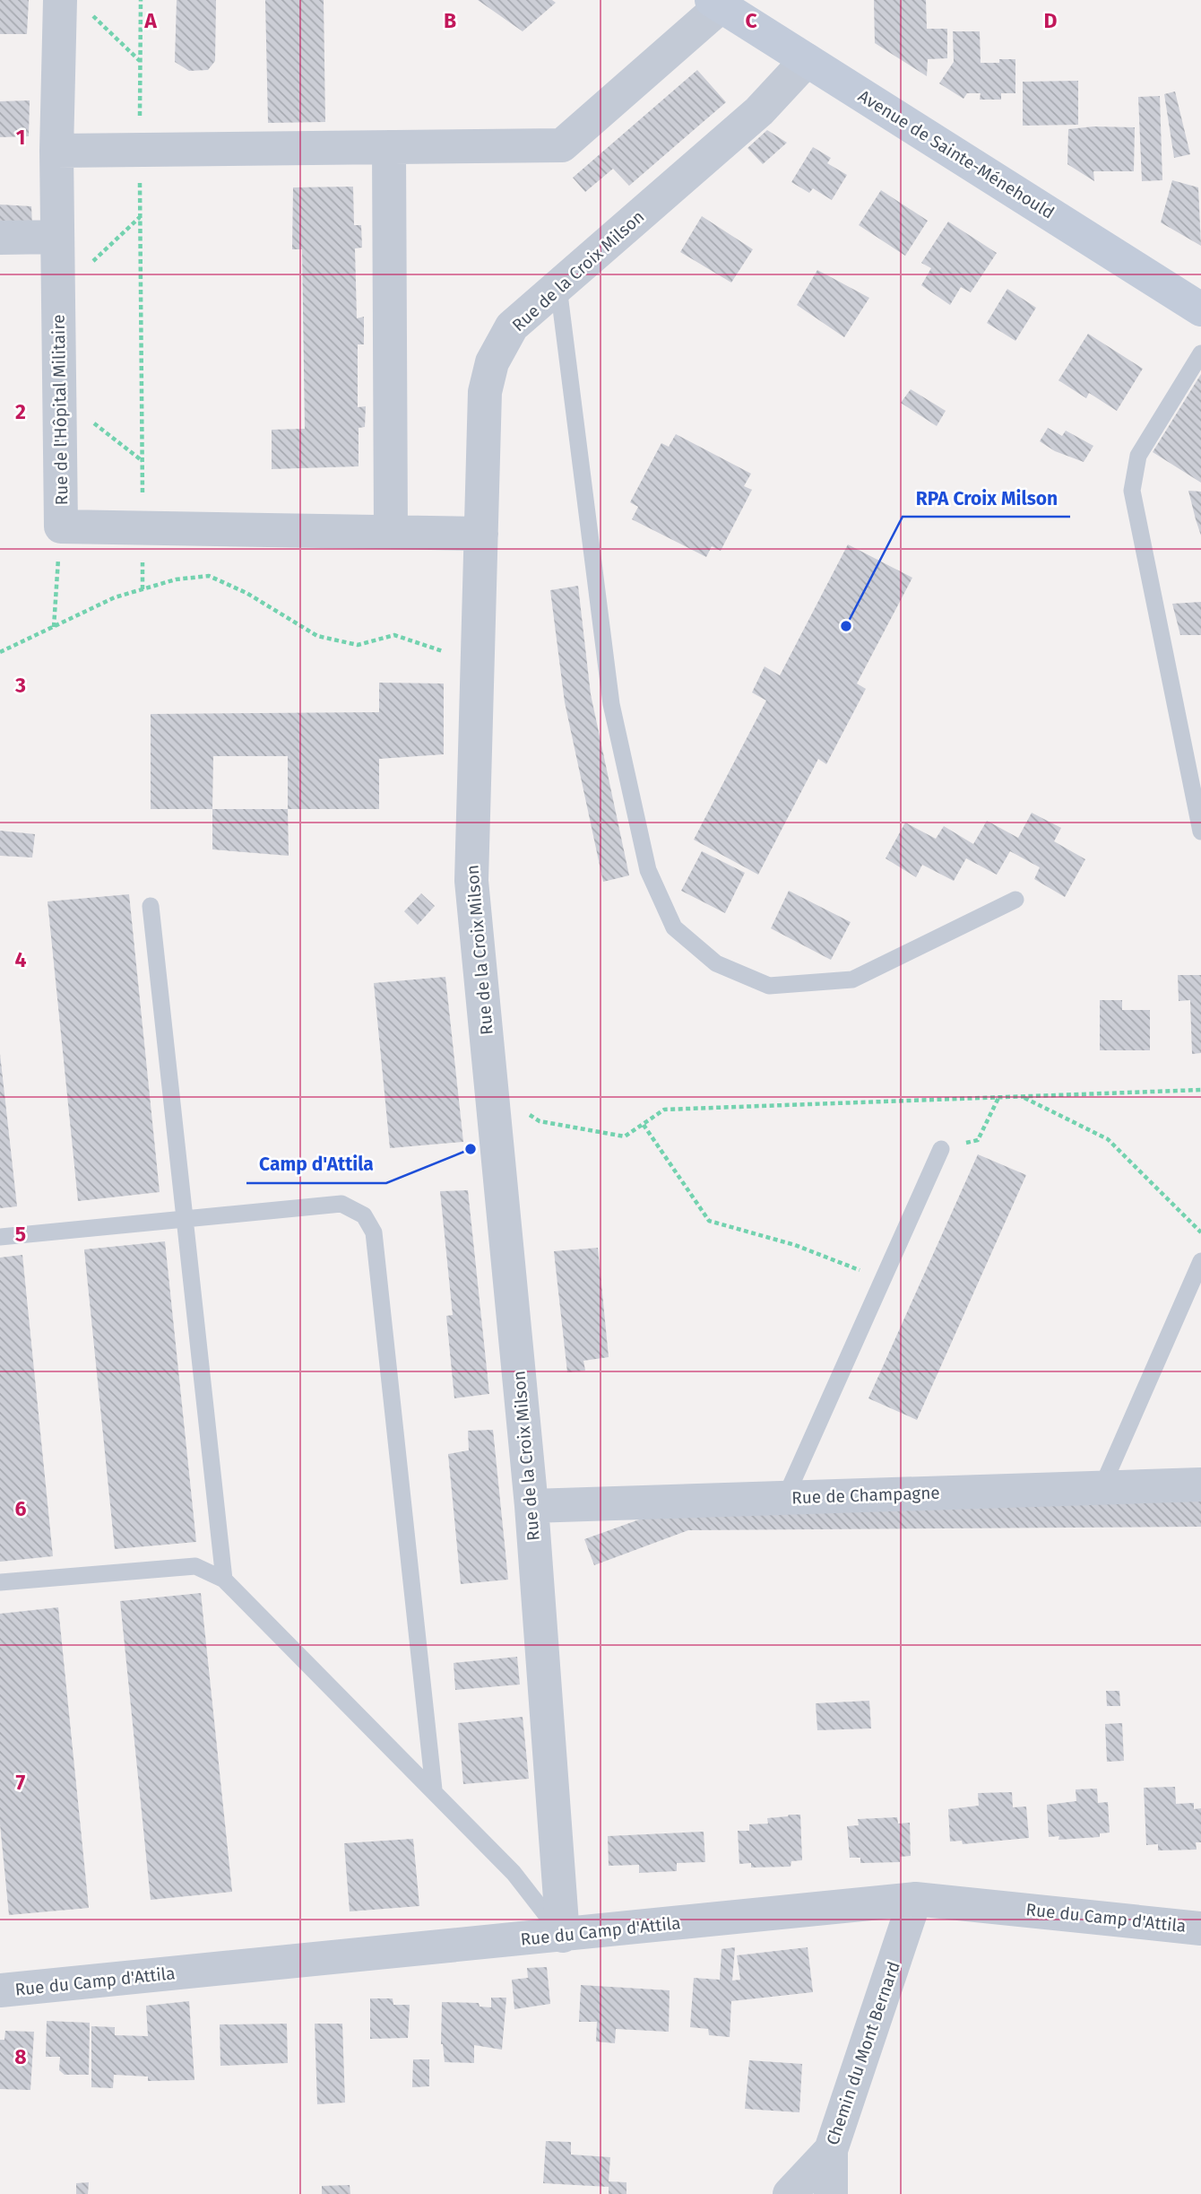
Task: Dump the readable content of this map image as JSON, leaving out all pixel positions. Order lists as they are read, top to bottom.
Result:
{
  "streets": {
    "main road": ["Avenue de Sainte-Ménehould"],
    "street": [
      "Rue de la Croix Milson",
      "Rue de l'Hôpital Militaire",
      "Rue de Champagne",
      "Rue du Camp d'Attila",
      "Chemin du Mont Bernard"
    ]
  },
  "crossings": [
    ["Avenue de Sainte-Ménehould", "Rue de la Croix Milson"],
    ["Rue de la Croix Milson", "Rue de l'Hôpital Militaire"],
    ["Rue de la Croix Milson", "Rue de Champagne"],
    ["Rue de la Croix Milson", "Rue du Camp d'Attila"],
    ["Rue du Camp d'Attila", "Chemin du Mont Bernard"]
  ],
  "places": ["RPA Croix Milson", "Camp d'Attila"],
  "grid": {
    "columns": [
      "A",
      "B",
      "C",
      "D"
    ],
    "rows": [
      "1",
      "2",
      "3",
      "4",
      "5",
      "6",
      "7",
      "8"
    ]
  }
}
